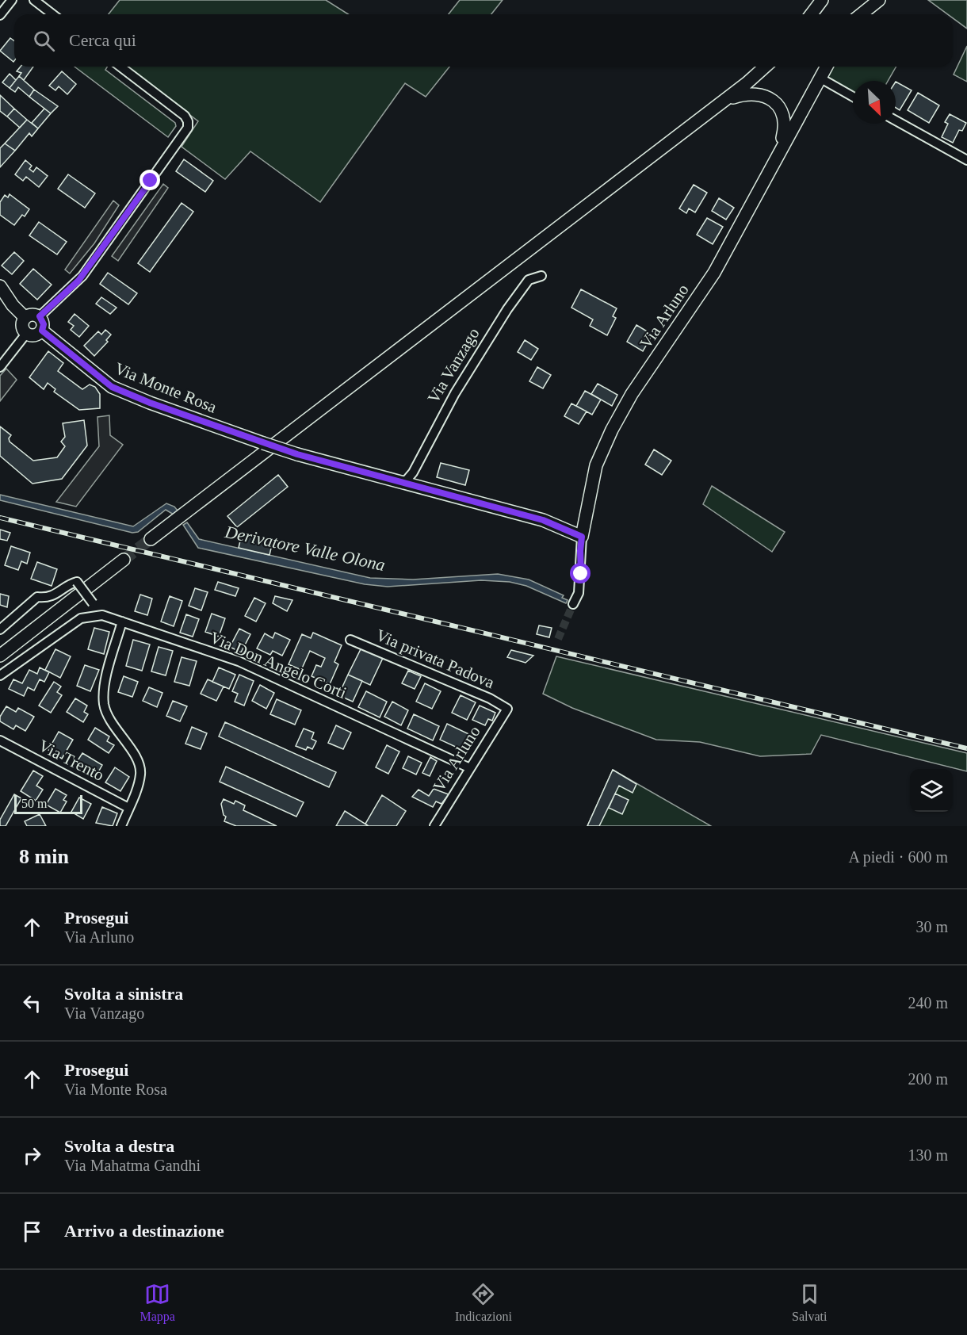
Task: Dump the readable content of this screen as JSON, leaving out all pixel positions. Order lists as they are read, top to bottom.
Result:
{
  "streets": {
    "street": [
      "Via Arluno",
      "Via Vanzago",
      "Via Monte Rosa",
      "Via privata Padova",
      "Via Don Angelo Corti",
      "Via Trento"
    ]
  },
  "crossings": [
    ["Via Arluno", "Via privata Padova"],
    ["Via Arluno", "Via Don Angelo Corti"],
    ["Via Vanzago", "Via Monte Rosa"]
  ],
  "water": ["Derivatore Valle Olona"],
  "scale_bar": "50 m",
  "north": "bottom right",
  "page": {
    "search": "Cerca qui",
    "scale": "50 m",
    "heading": ["8 min", "A piedi · 600 m"],
    "list": [
      ["Prosegui", "Via Arluno", "30 m"],
      ["Svolta a sinistra", "Via Vanzago", "240 m"],
      ["Prosegui", "Via Monte Rosa", "200 m"],
      ["Svolta a destra", "Via Mahatma Gandhi", "130 m"],
      "Arrivo a destinazione"
    ],
    "nav": ["Mappa", "Indicazioni", "Salvati"]
  }
}
